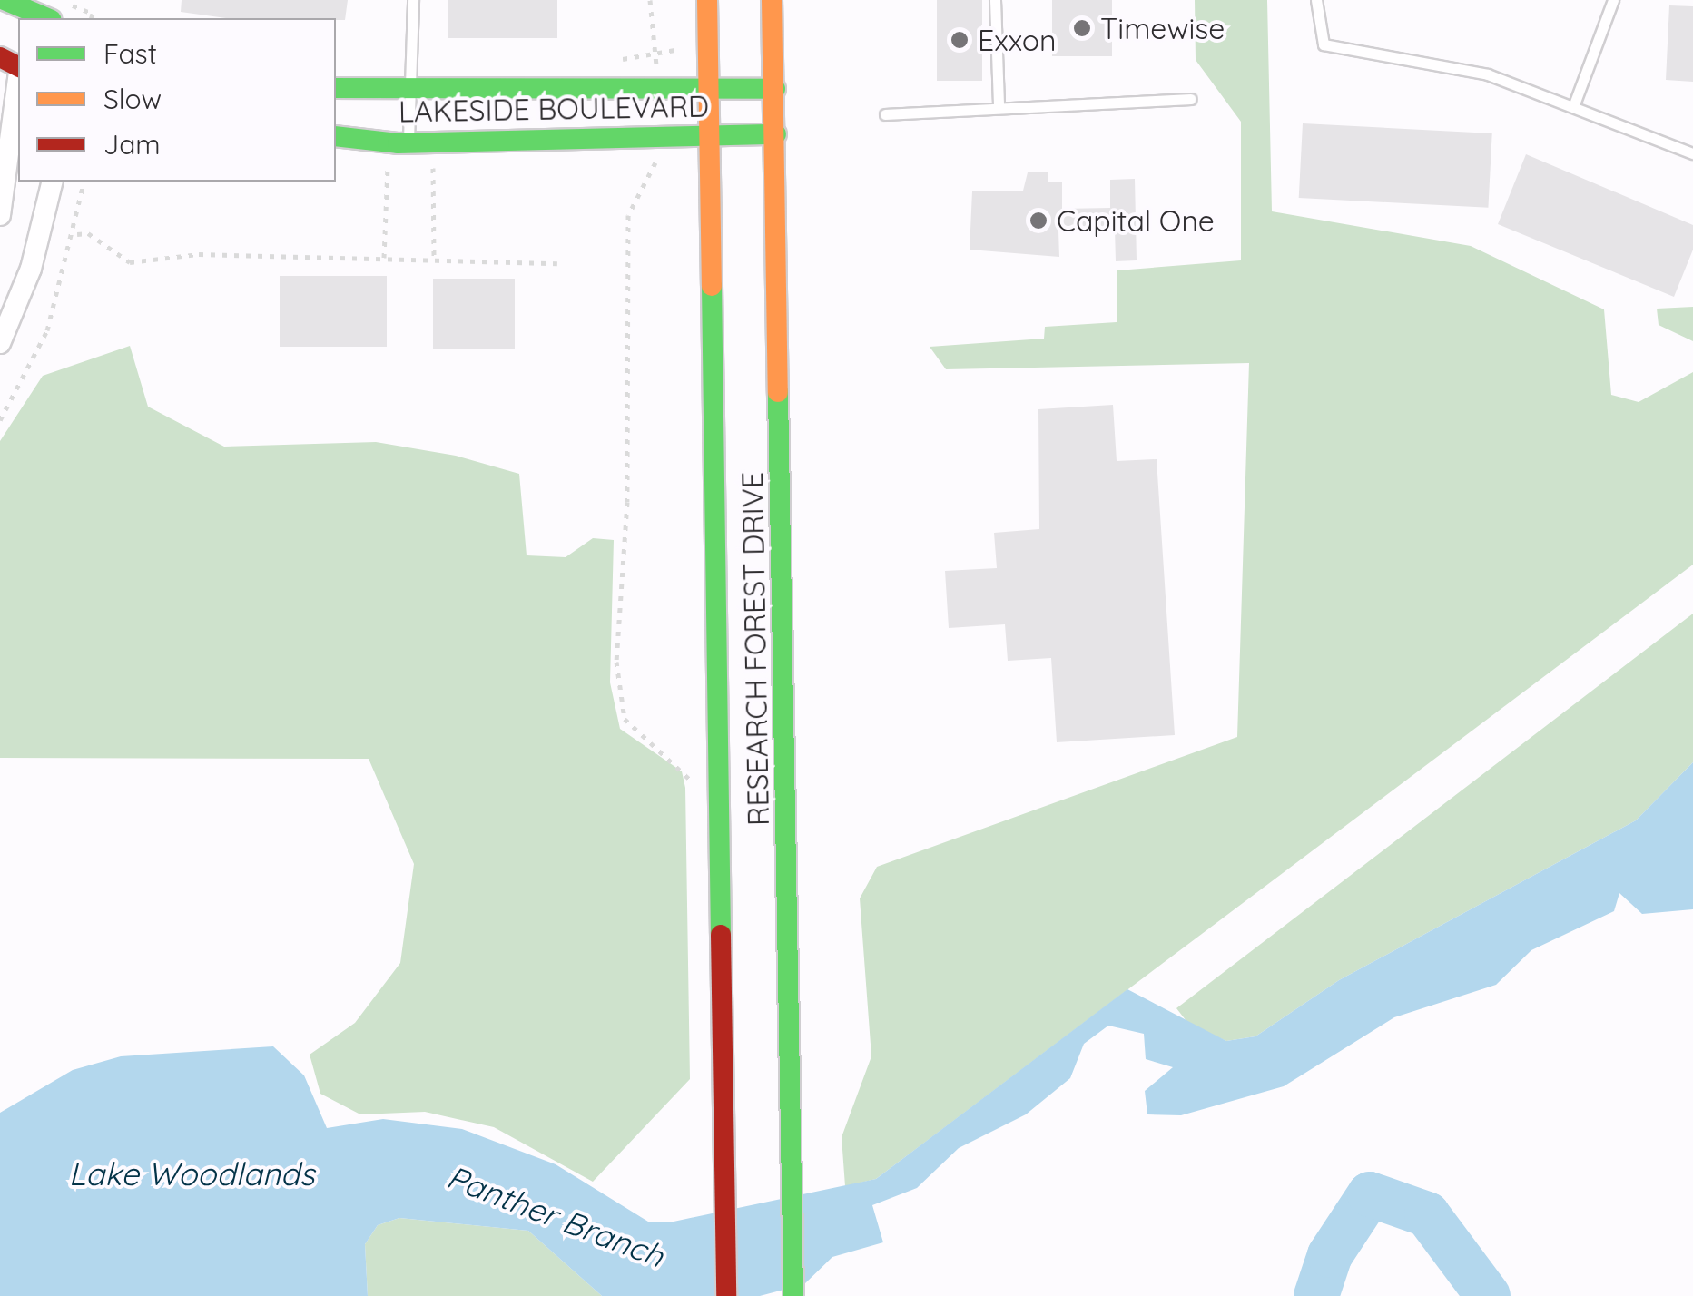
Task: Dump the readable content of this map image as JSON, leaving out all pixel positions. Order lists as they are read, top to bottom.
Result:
{
  "streets": {
    "main road": ["LAKESIDE BOULEVARD", "RESEARCH FOREST DRIVE"]
  },
  "crossings": [
    ["LAKESIDE BOULEVARD", "RESEARCH FOREST DRIVE"]
  ],
  "water": ["Lake Woodlands", "Panther Branch"],
  "places": ["Timewise", "Exxon", "Capital One"],
  "legend": ["Fast", "Slow", "Jam"]
}
